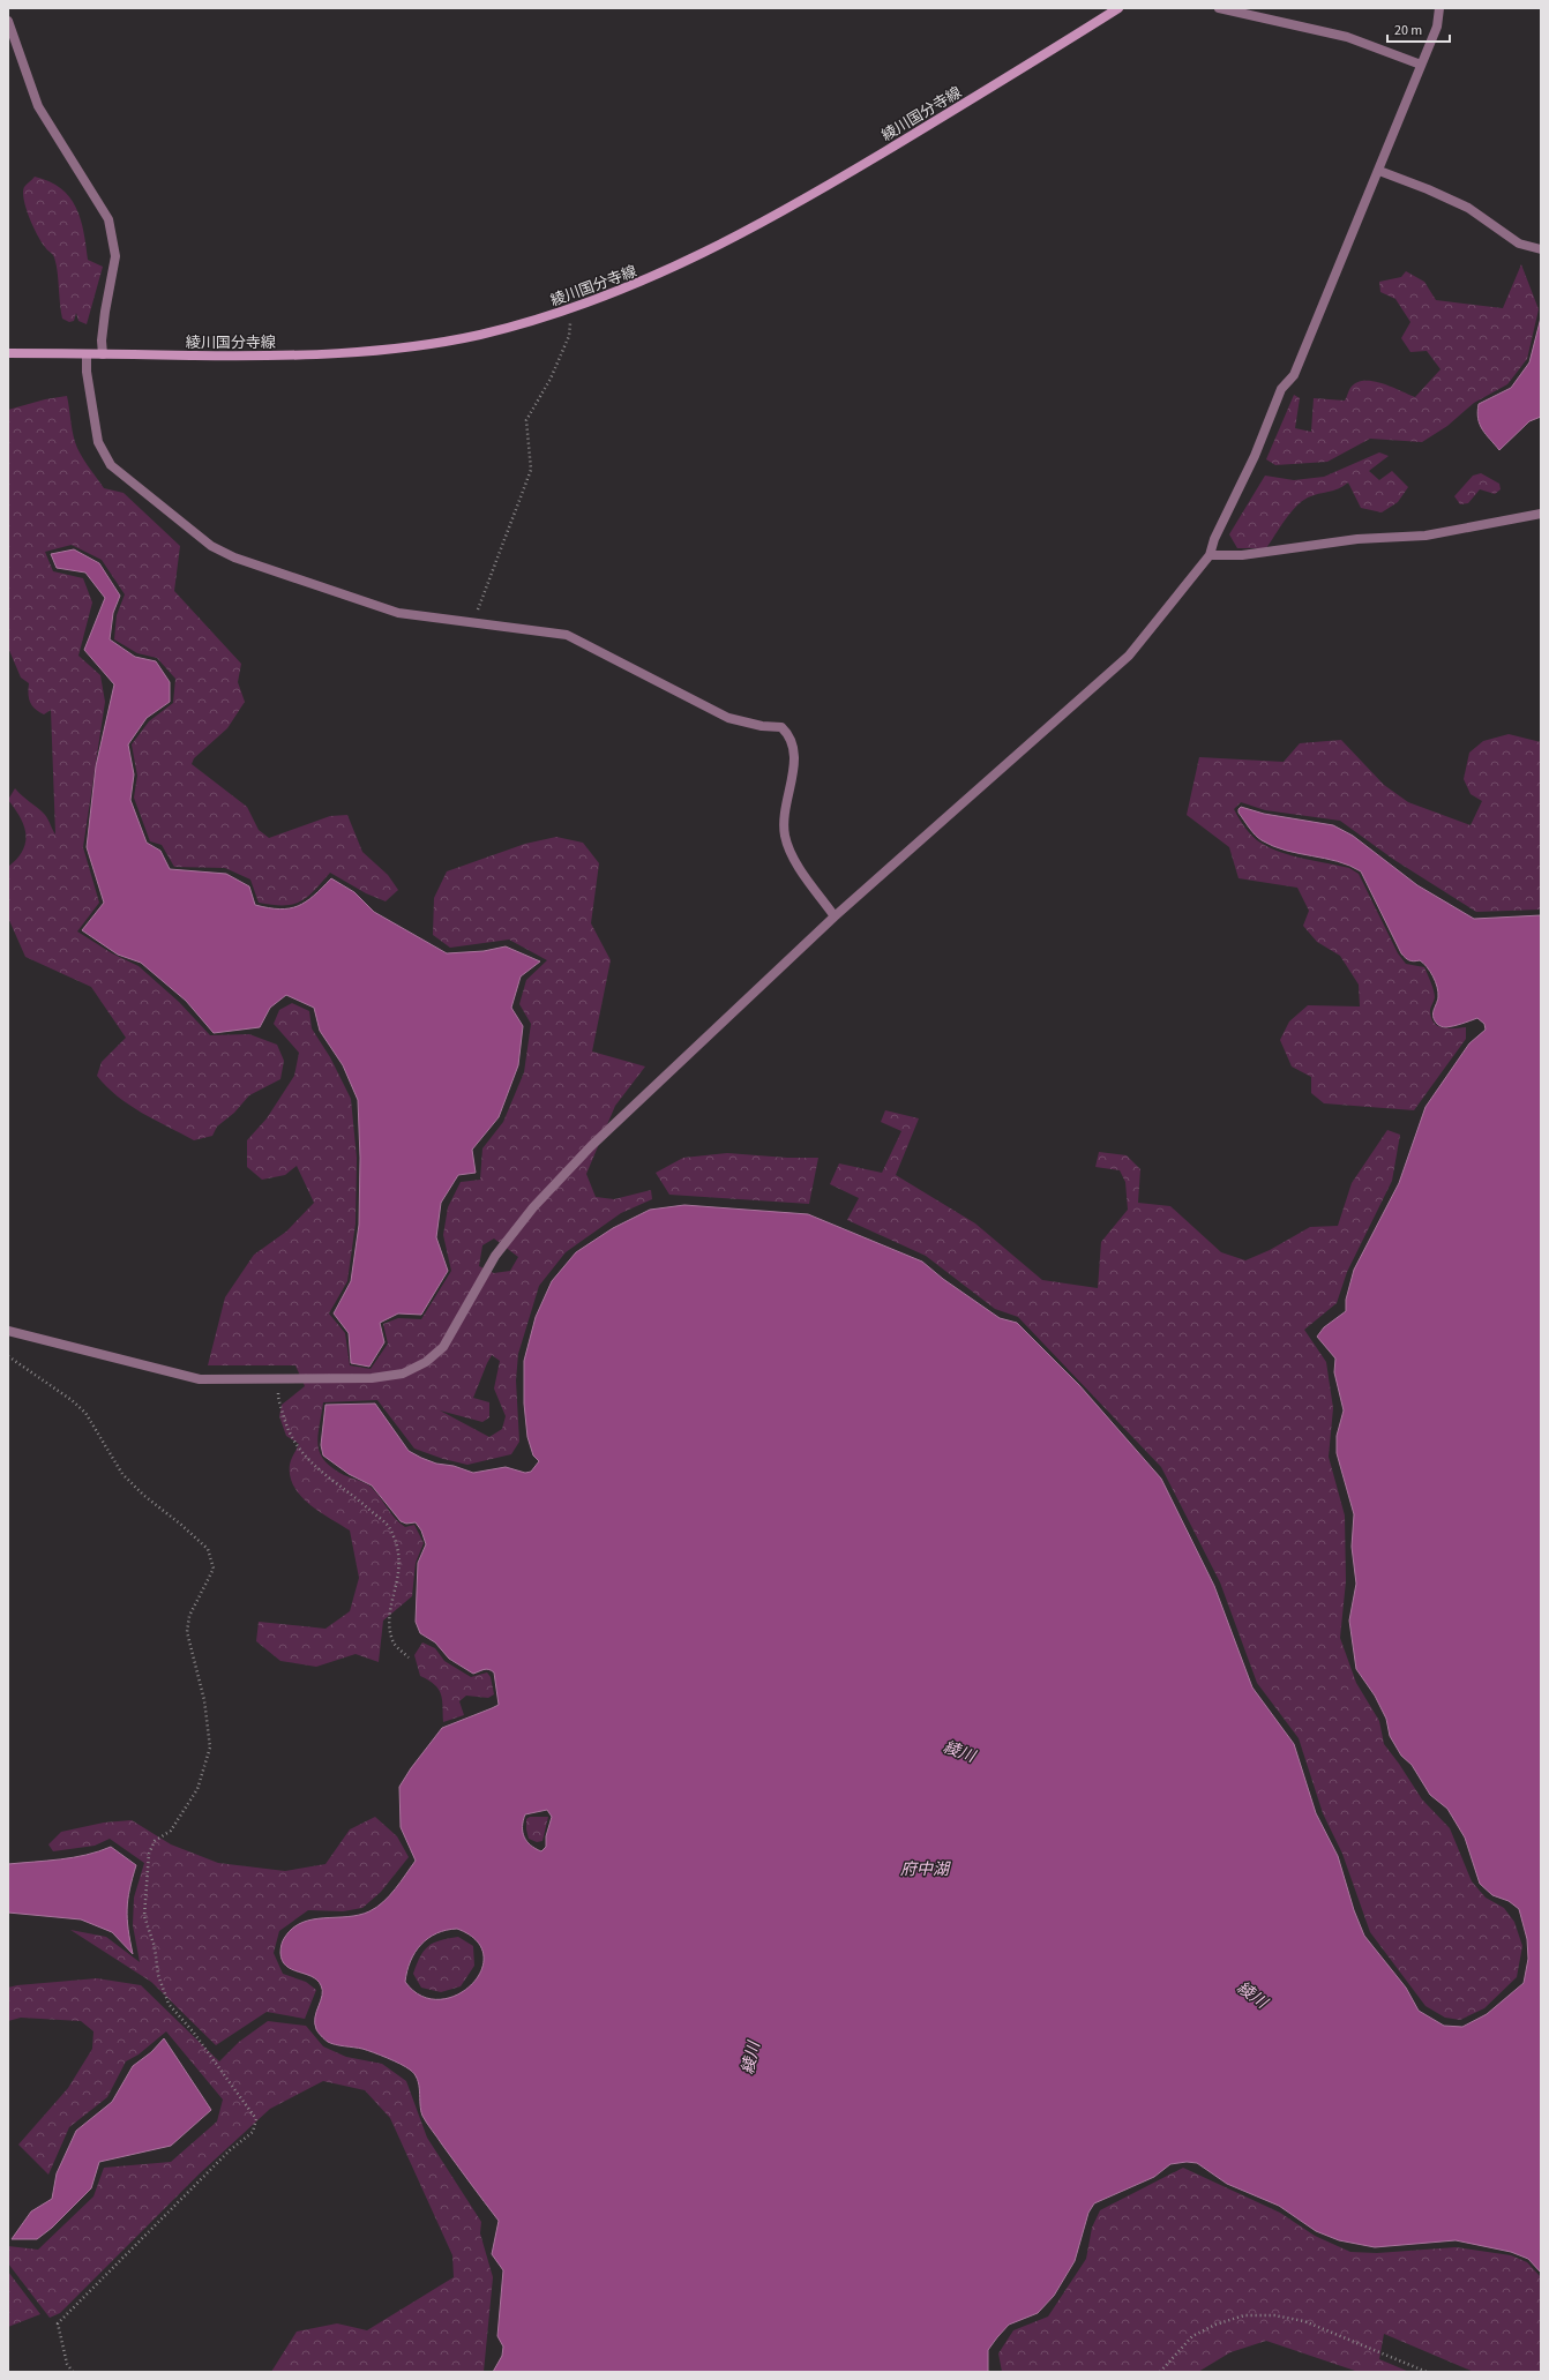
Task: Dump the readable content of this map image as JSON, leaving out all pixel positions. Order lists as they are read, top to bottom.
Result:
{
  "streets": {
    "main road": ["綾川国分寺線"]
  },
  "water": ["綾川", "府中湖"],
  "scale_bar": "20 m"
}
